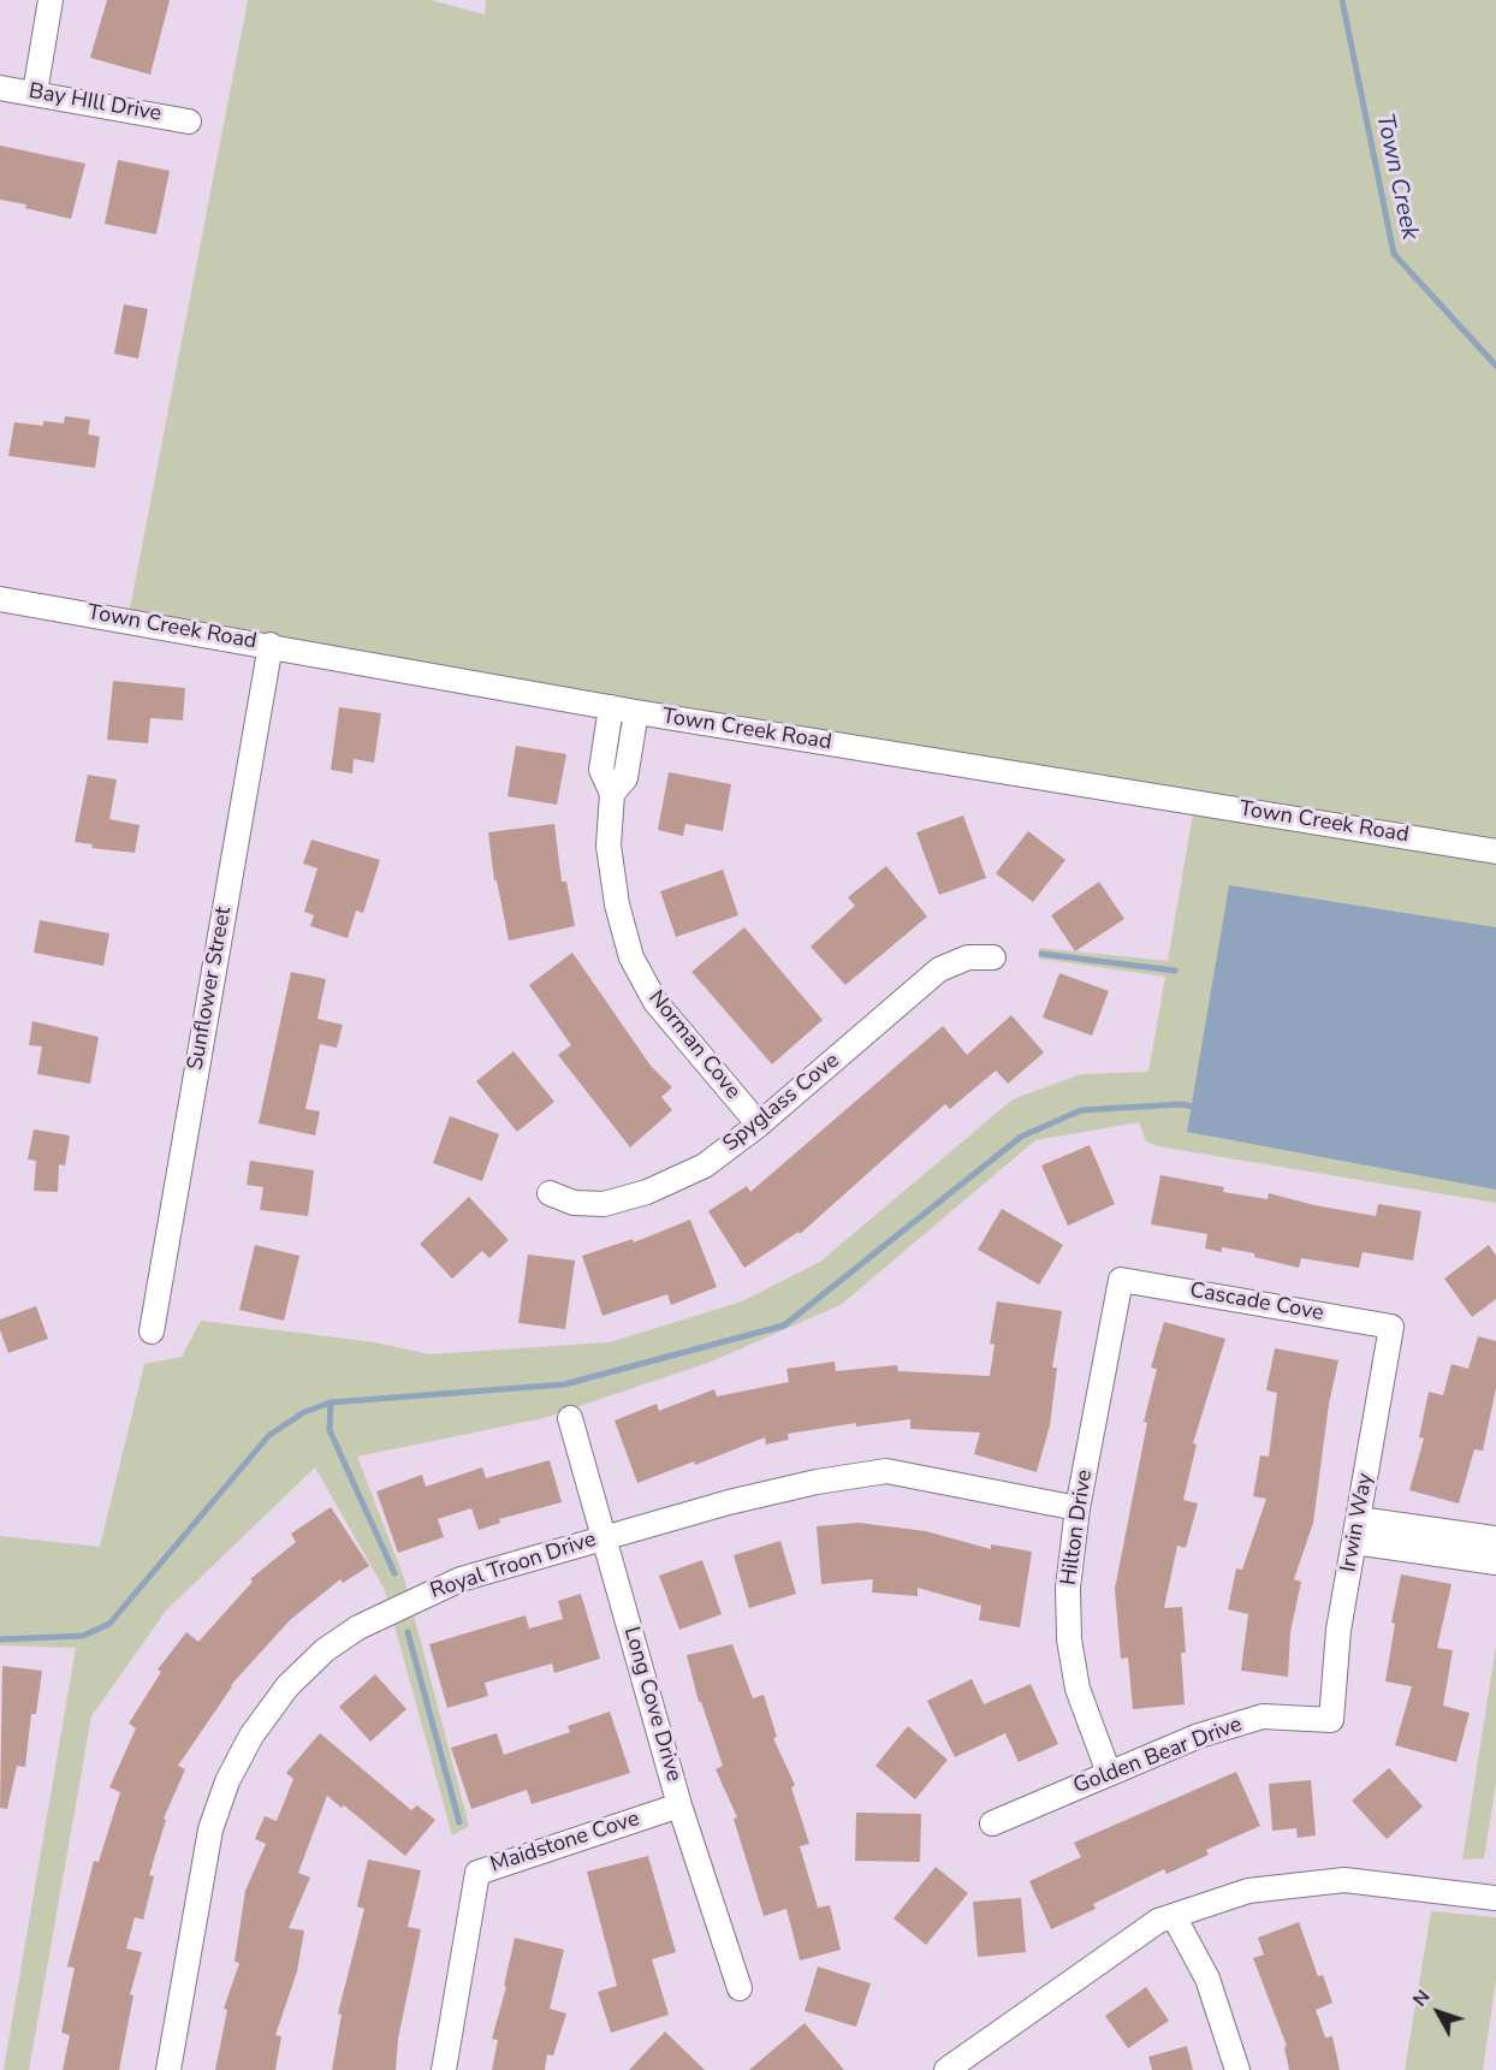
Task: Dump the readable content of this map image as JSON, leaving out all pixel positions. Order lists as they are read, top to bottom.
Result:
{
  "streets": {
    "street": [
      "Bay HIll Drive",
      "Town Creek Road",
      "Sunflower Street",
      "Norman Cove",
      "Spyglass Cove",
      "Cascade Cove",
      "Irwin Way",
      "Hilton Drive",
      "Royal Troon Drive",
      "Long Cove Drive",
      "Golden Bear Drive",
      "Maidstone Cove"
    ]
  },
  "crossings": [
    ["Town Creek Road", "Sunflower Street"],
    ["Town Creek Road", "Norman Cove"],
    ["Norman Cove", "Spyglass Cove"],
    ["Cascade Cove", "Irwin Way"],
    ["Cascade Cove", "Hilton Drive"],
    ["Irwin Way", "Golden Bear Drive"],
    ["Hilton Drive", "Royal Troon Drive"],
    ["Hilton Drive", "Golden Bear Drive"],
    ["Royal Troon Drive", "Long Cove Drive"],
    ["Long Cove Drive", "Maidstone Cove"]
  ],
  "water": ["Town Creek"],
  "north": "top left"
}
